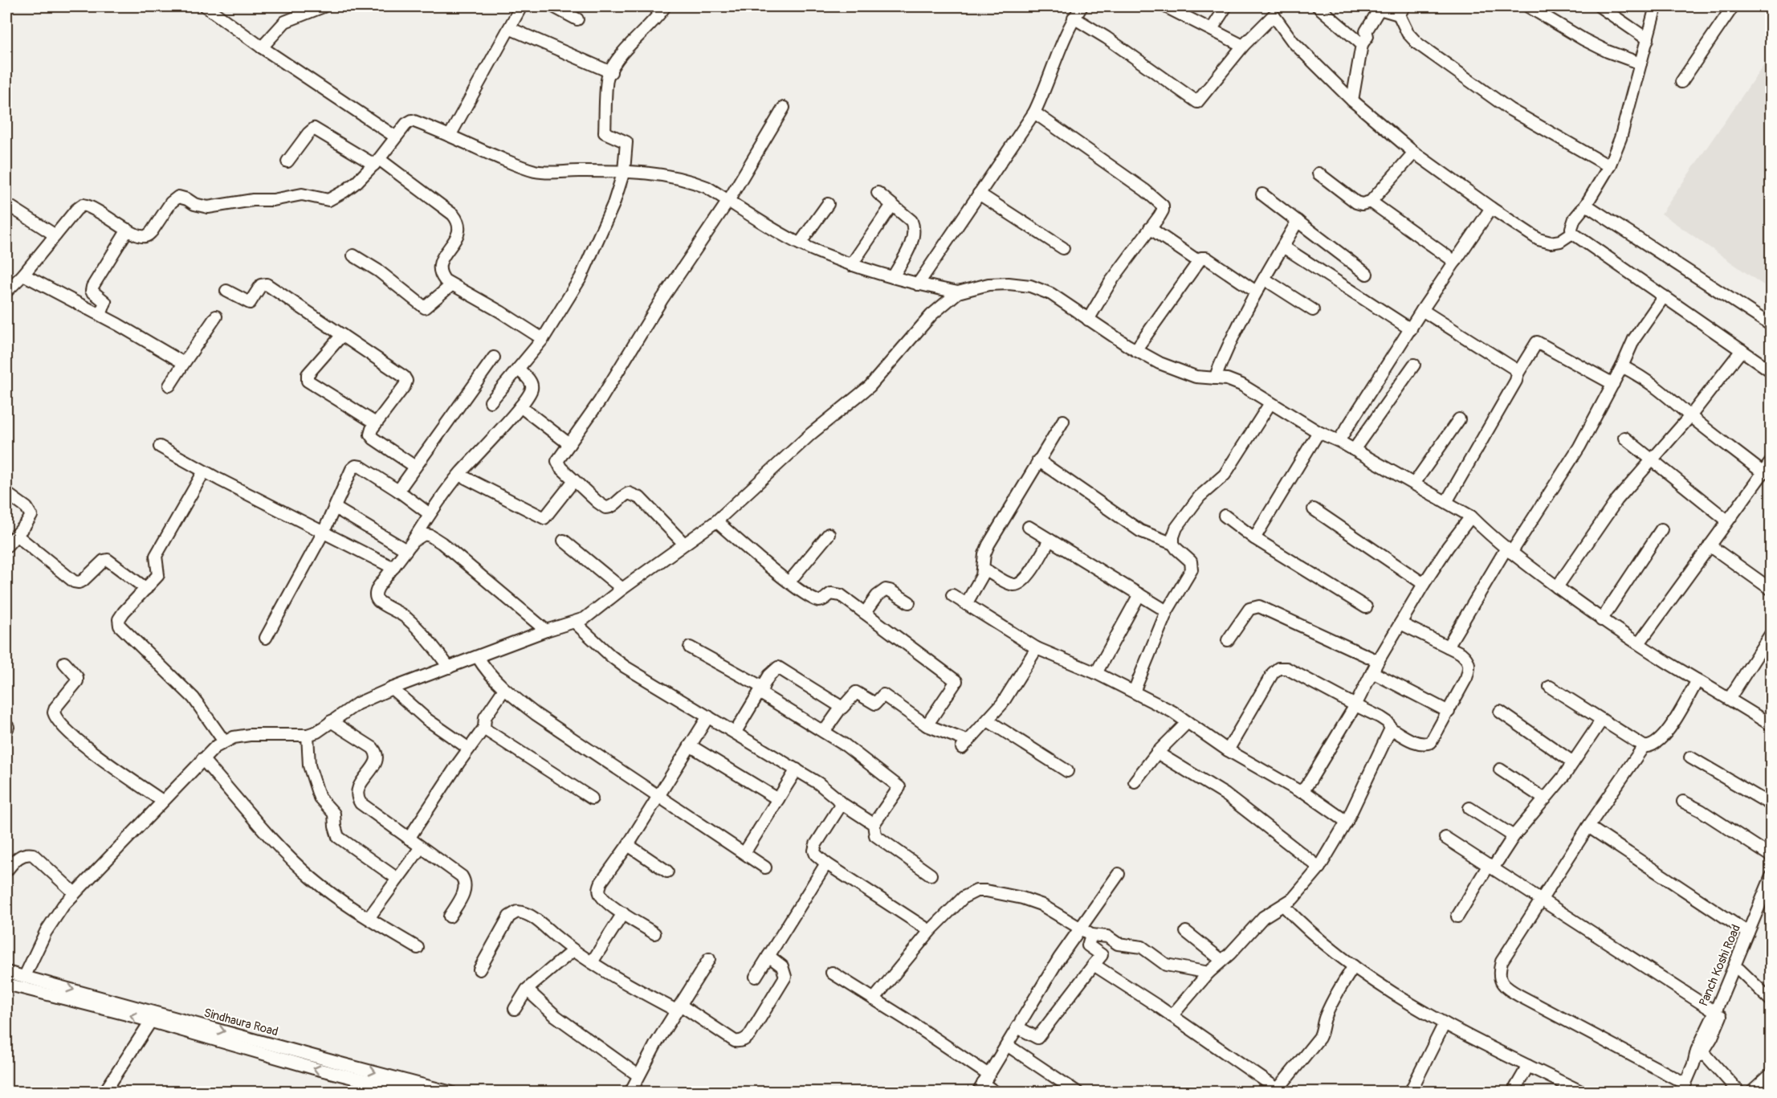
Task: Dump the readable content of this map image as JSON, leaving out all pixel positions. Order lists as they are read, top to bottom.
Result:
{
  "streets": {
    "street": ["Panch Koshi Road", "Sindhaura Road"]
  }
}
